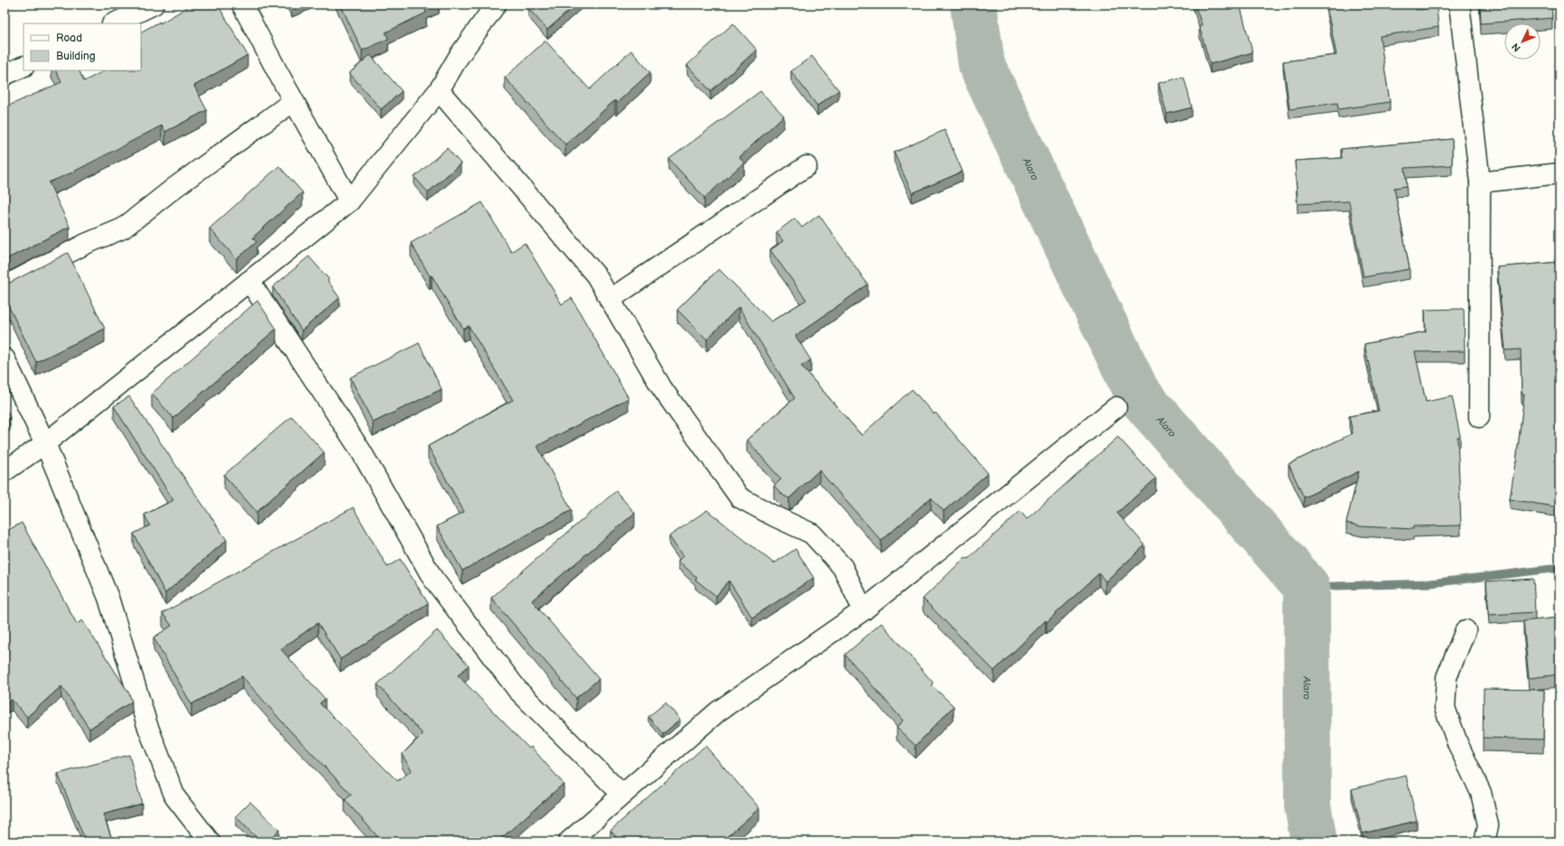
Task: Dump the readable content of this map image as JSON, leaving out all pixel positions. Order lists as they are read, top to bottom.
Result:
{
  "water": ["Alaro"],
  "legend": ["Road", "Building"],
  "north": "bottom left"
}
